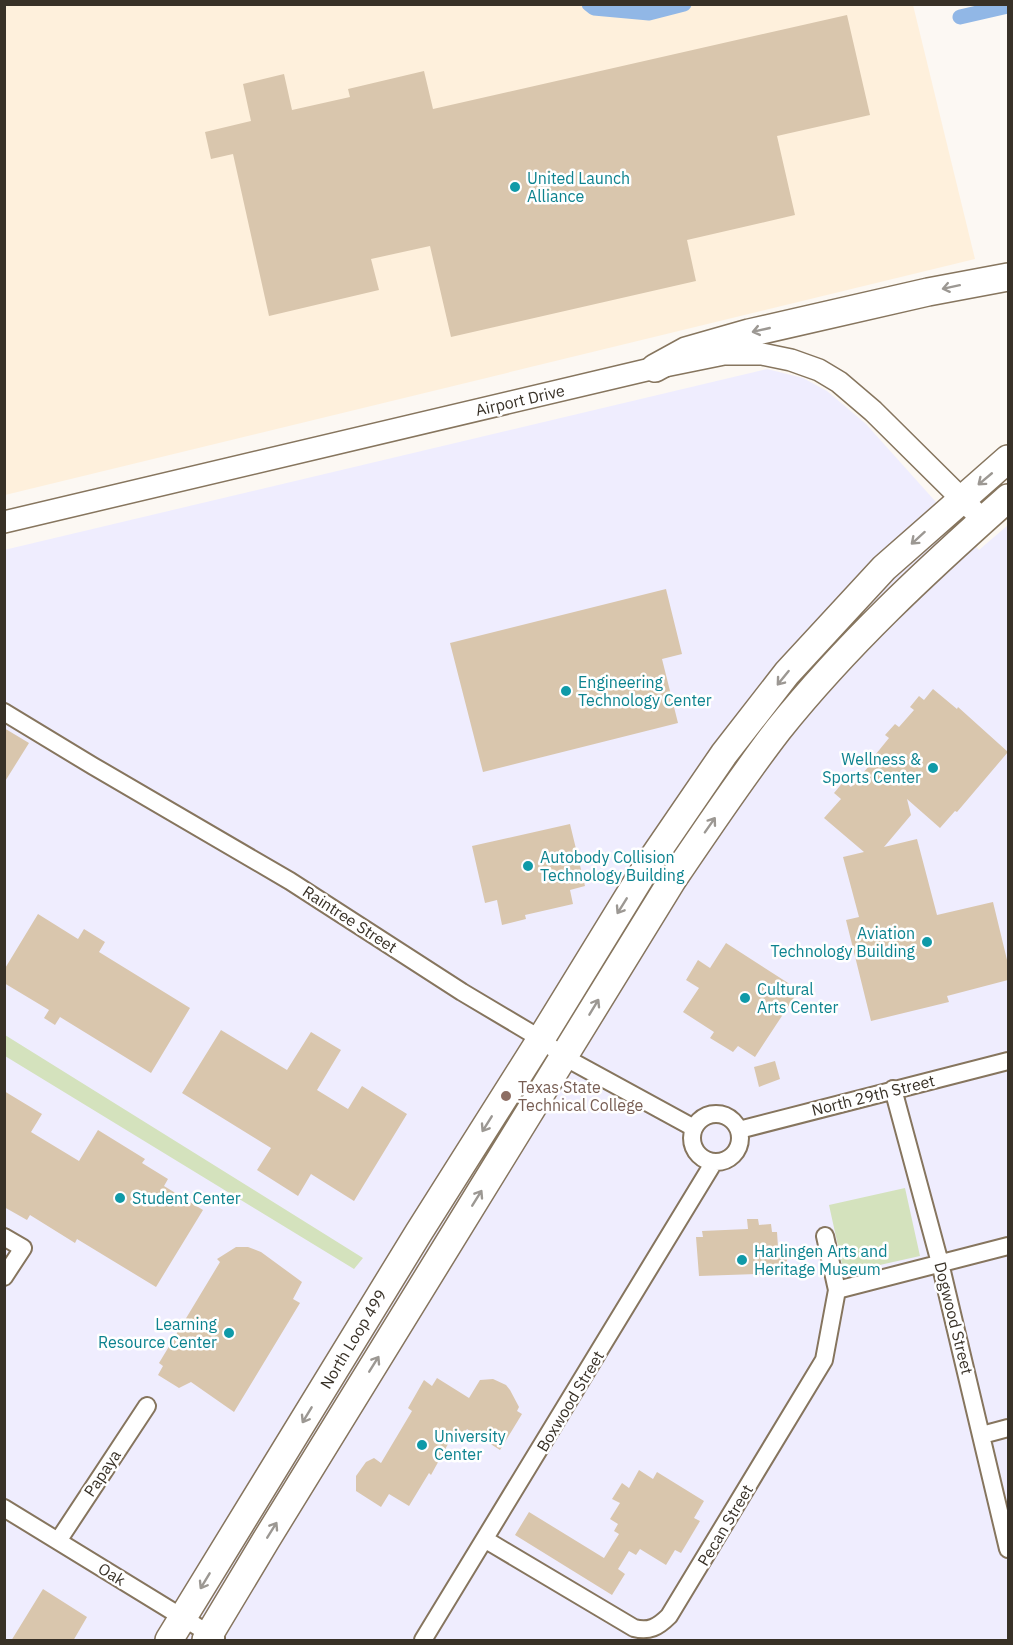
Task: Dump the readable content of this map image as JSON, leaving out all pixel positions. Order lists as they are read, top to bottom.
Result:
{
  "streets": {
    "main road": ["North Loop 499"],
    "street": [
      "Airport Drive",
      "Raintree Street",
      "North 29th Street",
      "Dogwood Street",
      "Boxwood Street",
      "Papaya",
      "Pecan Street",
      "Oak"
    ]
  },
  "crossings": [
    ["Airport Drive", "North Loop 499"],
    ["Raintree Street", "North 29th Street"],
    ["Raintree Street", "North Loop 499"],
    ["Raintree Street", "Boxwood Street"],
    ["North 29th Street", "Dogwood Street"],
    ["North 29th Street", "Boxwood Street"],
    ["North Loop 499", "Oak"],
    ["Boxwood Street", "Pecan Street"],
    ["Papaya", "Oak"]
  ],
  "places": [
    "United Launch Alliance",
    "Engineering Technology Center",
    "Wellness & Sports Center",
    "Autobody Collision Technology Building",
    "Aviation Technology Building",
    "Cultural Arts Center",
    "Texas State Technical College",
    "Student Center",
    "Harlingen Arts and Heritage Museum",
    "Learning Resource Center",
    "University Center"
  ]
}
